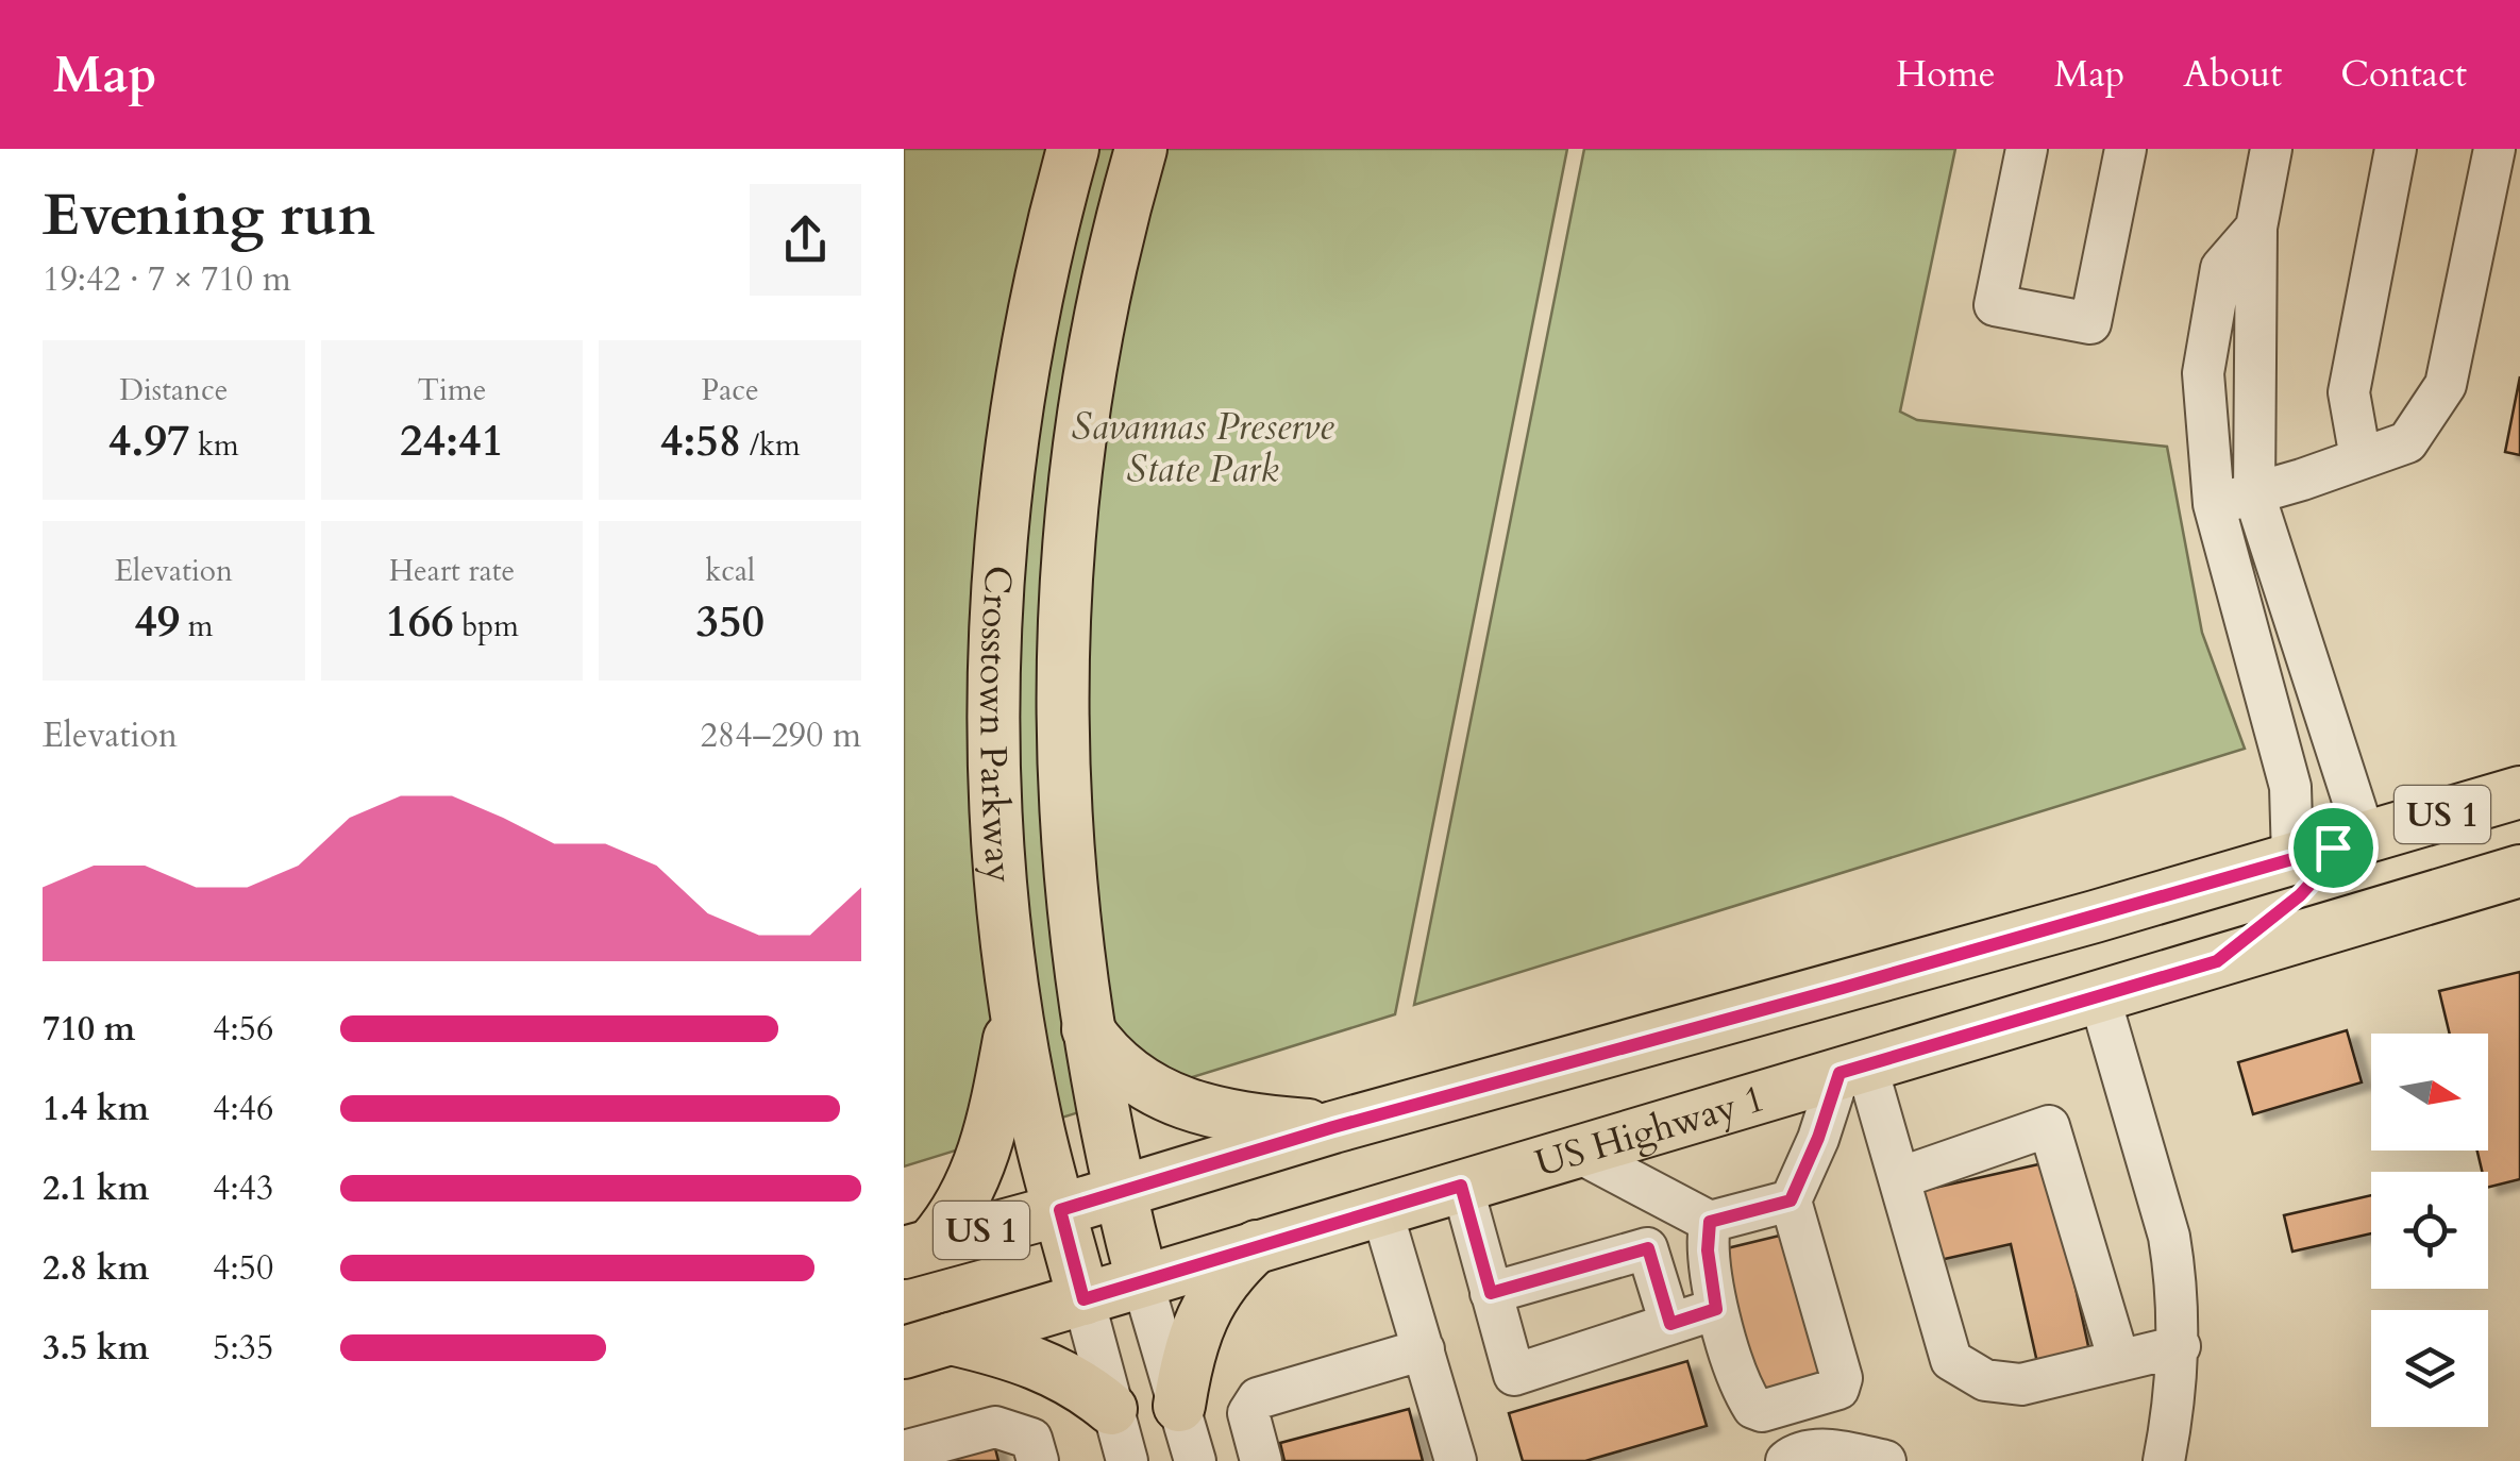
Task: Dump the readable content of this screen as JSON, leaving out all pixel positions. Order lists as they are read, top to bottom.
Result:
{
  "streets": {
    "main road": ["Crosstown Parkway", "US 1", "US Highway 1"]
  },
  "crossings": [
    ["Crosstown Parkway", "US 1"],
    ["Crosstown Parkway", "US Highway 1"]
  ],
  "parks": ["Savannas Preserve State Park"],
  "north": "right",
  "page": {
    "header": "Map",
    "nav": [
      "Home",
      "Map",
      "About",
      "Contact"
    ],
    "heading": ["Evening run", "19:42 · 7 × 710 m"],
    "stats": [
      ["Distance", "4.97 km"],
      ["Time", "24:41"],
      ["Pace", "4:58 /km"],
      ["Elevation", "49 m"],
      ["Heart rate", "166 bpm"],
      ["kcal", "350"]
    ],
    "chart": ["Elevation", "284–290 m"],
    "list": [
      {
        "name": "710 m",
        "note": "4:56"
      },
      {
        "name": "1.4 km",
        "note": "4:46"
      },
      {
        "name": "2.1 km",
        "note": "4:43"
      },
      {
        "name": "2.8 km",
        "note": "4:50"
      },
      {
        "name": "3.5 km",
        "note": "5:35"
      }
    ]
  }
}
